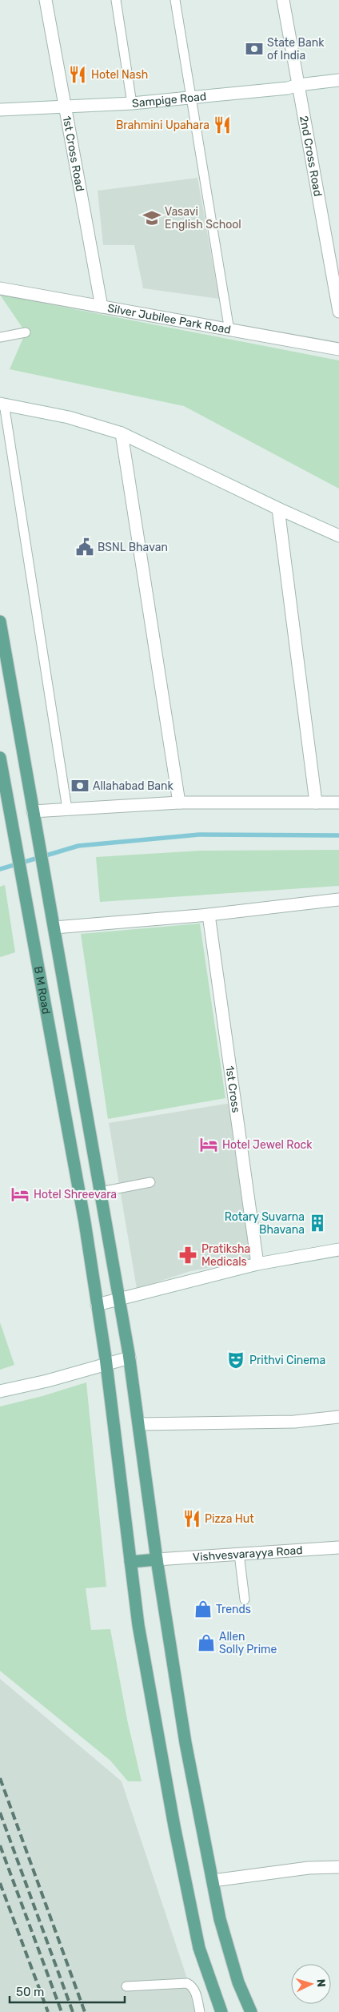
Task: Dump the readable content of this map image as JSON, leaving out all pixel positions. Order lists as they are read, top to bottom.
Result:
{
  "streets": {
    "main road": ["B M Road"],
    "street": [
      "Sampige Road",
      "1st Cross Road",
      "2nd Cross Road",
      "Silver Jubilee Park Road",
      "1st Cross",
      "Vishvesvarayya Road"
    ]
  },
  "crossings": [
    ["Sampige Road", "1st Cross Road"],
    ["Sampige Road", "2nd Cross Road"],
    ["1st Cross Road", "Silver Jubilee Park Road"],
    ["B M Road", "Vishvesvarayya Road"]
  ],
  "places": {
    "bank": ["State Bank of India", "Allahabad Bank"],
    "restaurant": ["Hotel Nash", "Brahmini Upahara", "Pizza Hut"],
    "school or university": ["Vasavi English School"],
    "public building": ["BSNL Bhavan"],
    "hotel": ["Hotel Jewel Rock", "Hotel Shreevara"],
    "building": ["Rotary Suvarna Bhavana"],
    "pharmacy": ["Pratiksha Medicals"],
    "theatre": ["Prithvi Cinema"],
    "shop": ["Trends", "Allen Solly Prime"]
  },
  "scale_bar": "50 m",
  "north": "right"
}
